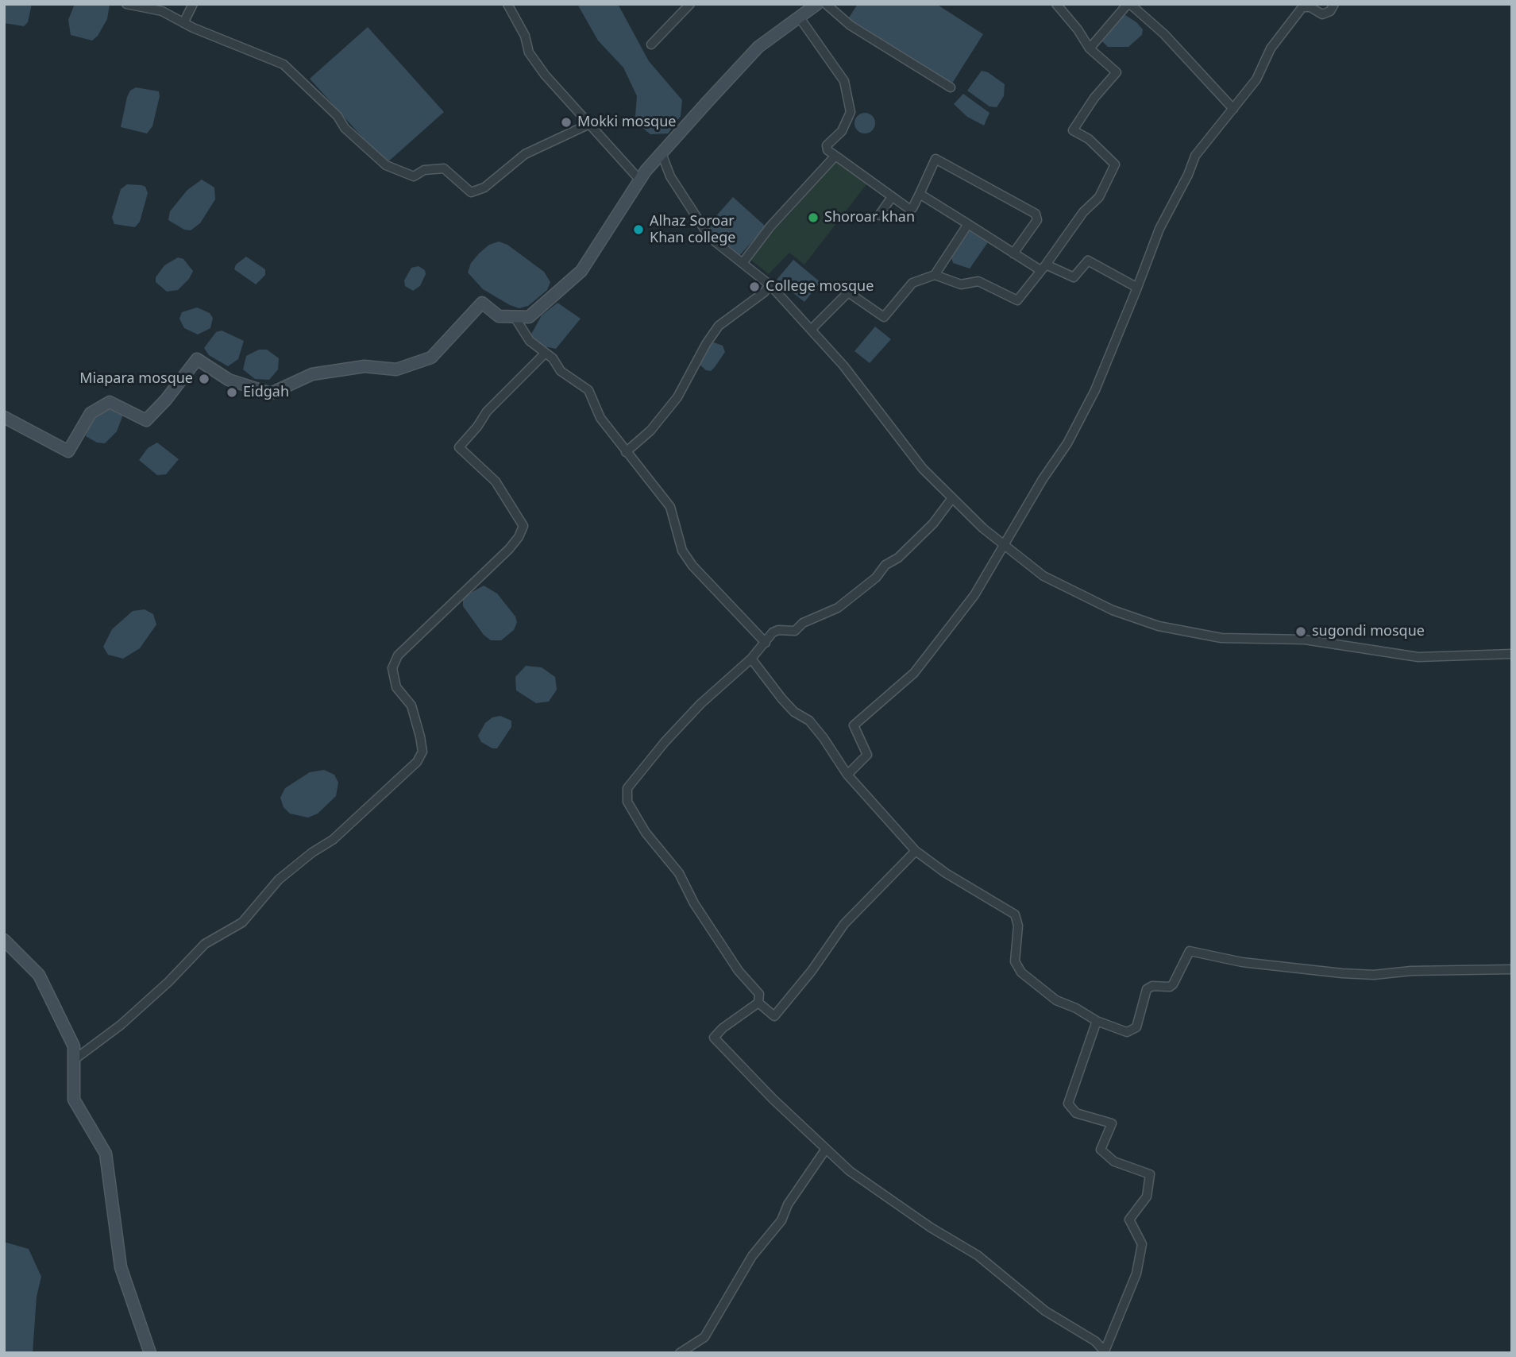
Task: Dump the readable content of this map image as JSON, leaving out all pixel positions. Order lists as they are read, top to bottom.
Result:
{
  "places": [
    "Mokki mosque",
    "Shoroar khan",
    "Alhaz Soroar Khan college",
    "College mosque",
    "Miapara mosque",
    "Eidgah",
    "sugondi mosque"
  ]
}
